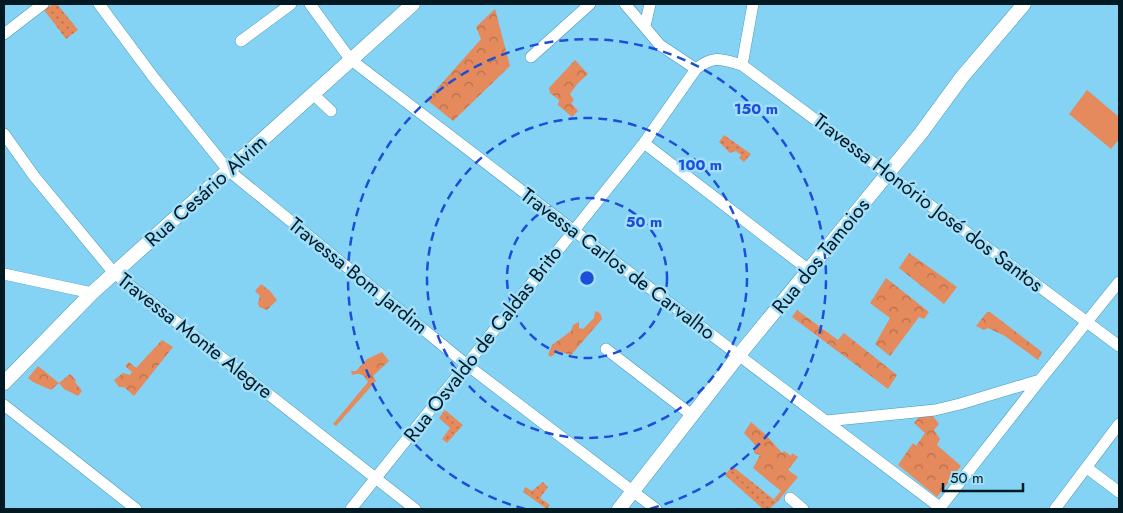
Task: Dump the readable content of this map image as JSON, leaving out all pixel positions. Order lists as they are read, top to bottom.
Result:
{
  "streets": {
    "street": [
      "Rua Cesário Alvim",
      "Travessa Honório José dos Santos",
      "Rua dos Tamoios",
      "Travessa Carlos de Carvalho",
      "Travessa Bom Jardim",
      "Travessa Monte Alegre",
      "Rua Osvaldo de Caldas Brito"
    ]
  },
  "crossings": [
    ["Rua Cesário Alvim", "Travessa Carlos de Carvalho"],
    ["Rua Cesário Alvim", "Travessa Bom Jardim"],
    ["Rua Cesário Alvim", "Travessa Monte Alegre"],
    ["Travessa Honório José dos Santos", "Rua dos Tamoios"],
    ["Travessa Honório José dos Santos", "Rua Osvaldo de Caldas Brito"],
    ["Rua dos Tamoios", "Travessa Carlos de Carvalho"],
    ["Rua dos Tamoios", "Travessa Bom Jardim"],
    ["Travessa Carlos de Carvalho", "Rua Osvaldo de Caldas Brito"],
    ["Travessa Bom Jardim", "Rua Osvaldo de Caldas Brito"],
    ["Travessa Monte Alegre", "Rua Osvaldo de Caldas Brito"]
  ],
  "scale_bar": "50 m",
  "rings": ["150 m", "100 m", "50 m"]
}
